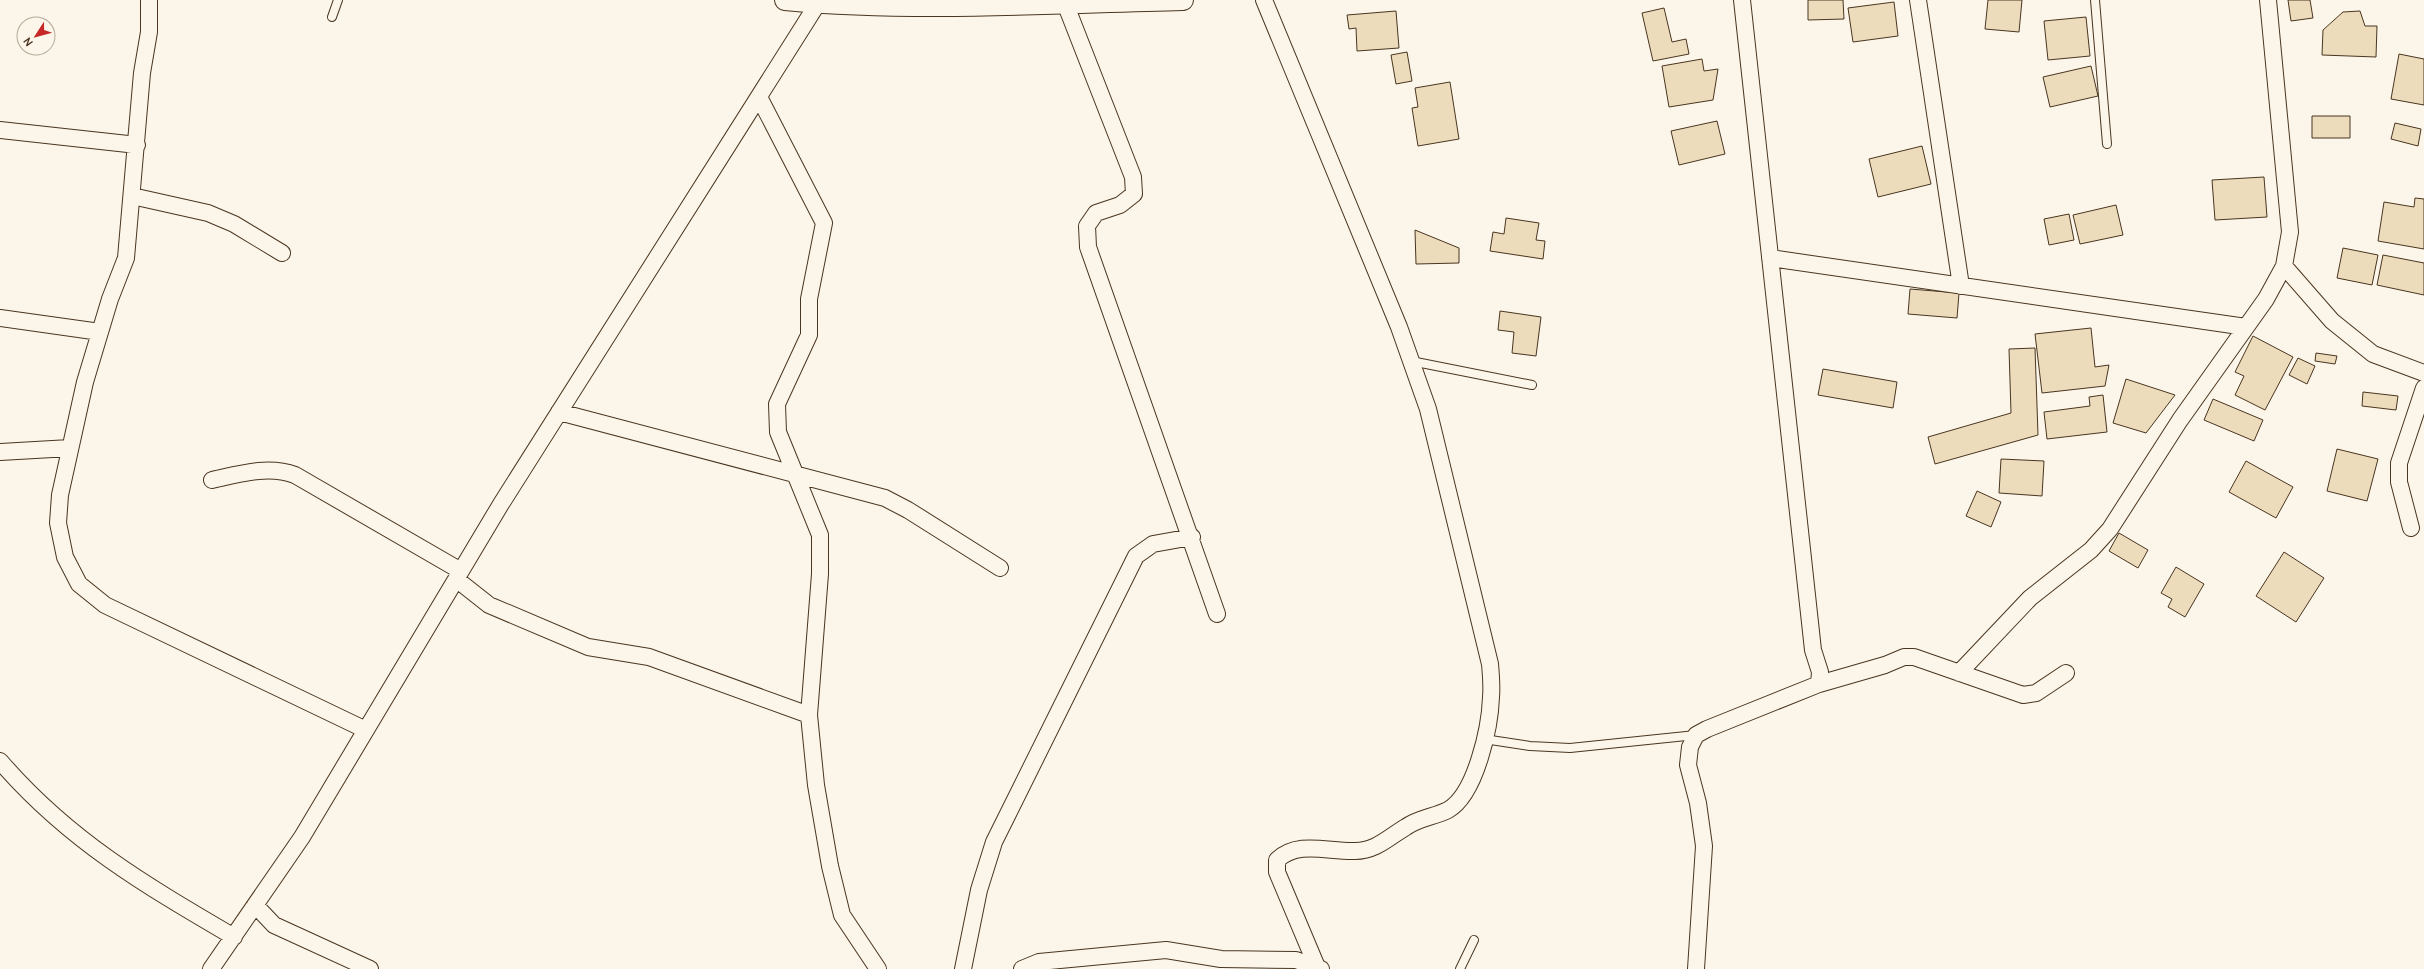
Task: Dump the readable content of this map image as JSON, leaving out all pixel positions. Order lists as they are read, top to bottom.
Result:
{
  "north": "bottom left"
}
